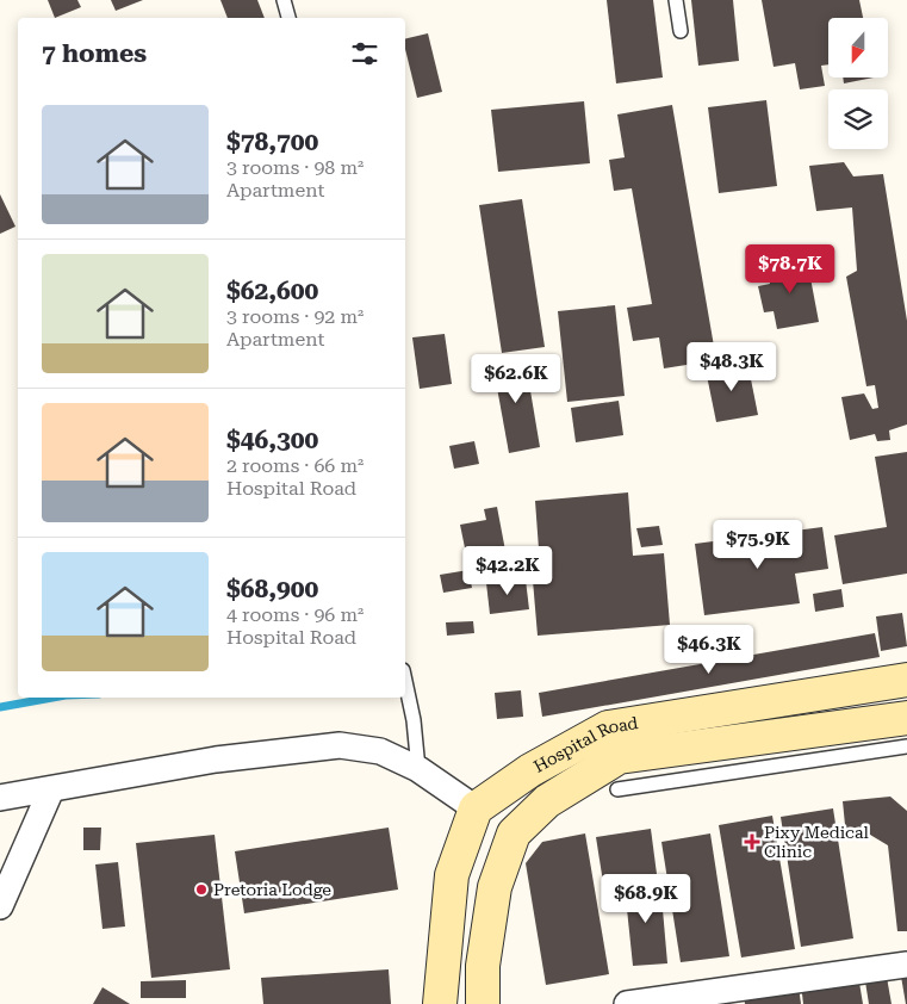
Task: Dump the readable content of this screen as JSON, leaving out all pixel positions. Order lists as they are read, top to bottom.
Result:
{
  "streets": {
    "main road": ["Hospital Road"]
  },
  "places": {
    "health": ["Pixy Medical Clinic"],
    "other": ["Pretoria Lodge"]
  },
  "north": "bottom",
  "page": {
    "heading": "7 homes",
    "list": [
      {
        "name": "$78,700",
        "note": "3 rooms · 98 m² · Apartment"
      },
      {
        "name": "$62,600",
        "note": "3 rooms · 92 m² · Apartment"
      },
      {
        "name": "$46,300",
        "note": "2 rooms · 66 m² · Hospital Road"
      },
      {
        "name": "$68,900",
        "note": "4 rooms · 96 m² · Hospital Road"
      }
    ],
    "price": [
      "$78.7K",
      "$48.3K",
      "$62.6K",
      "$75.9K",
      "$42.2K",
      "$46.3K",
      "$68.9K"
    ]
  }
}
